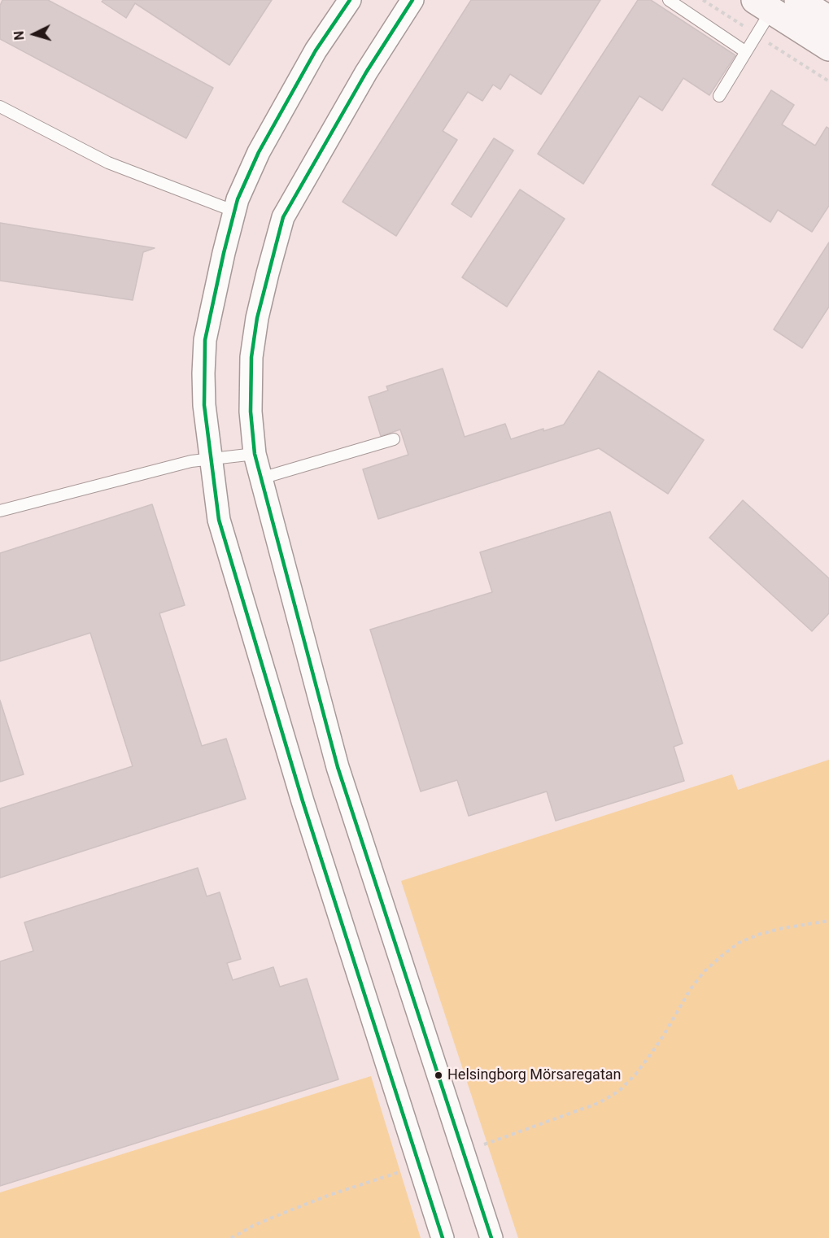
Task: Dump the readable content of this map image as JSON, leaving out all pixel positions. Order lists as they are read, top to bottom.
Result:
{
  "places": ["Helsingborg Mörsaregatan"],
  "north": "left"
}
